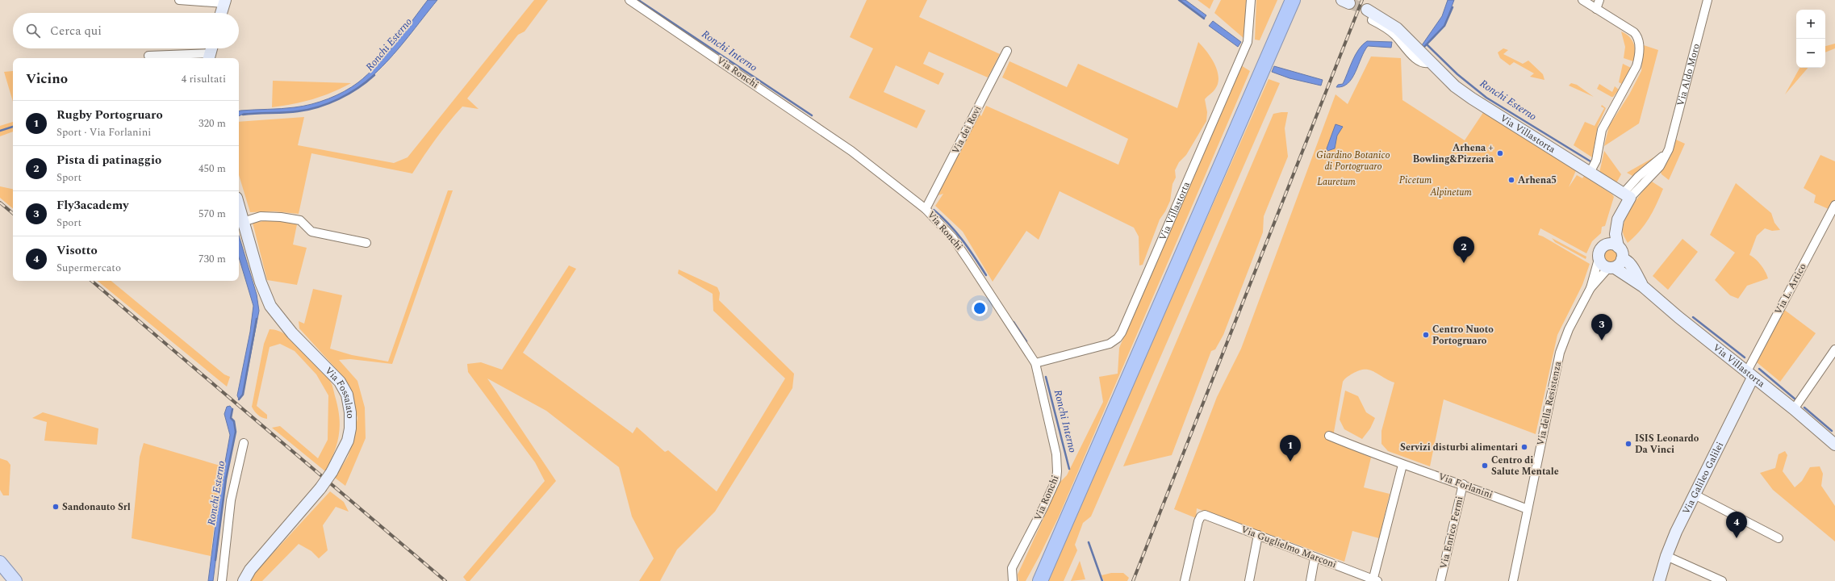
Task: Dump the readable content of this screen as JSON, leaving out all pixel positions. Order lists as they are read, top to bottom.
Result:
{
  "streets": {
    "street": [
      "Via Ronchi",
      "Via Aldo Moro",
      "Via dei Rovi",
      "Via Villastorta",
      "Via L. Artico",
      "Via Fossalato",
      "Via della Resistenza",
      "Via Galileo Galilei",
      "Via Forlanini",
      "Via Enrico Fermi",
      "Via Guglielmo Marconi"
    ]
  },
  "crossings": [
    ["Via Ronchi", "Via dei Rovi"],
    ["Via Ronchi", "Via Villastorta"],
    ["Via Aldo Moro", "Via Villastorta"],
    ["Via Villastorta", "Via L. Artico"],
    ["Via Villastorta", "Via Galileo Galilei"],
    ["Via L. Artico", "Via Galileo Galilei"],
    ["Via della Resistenza", "Via Forlanini"],
    ["Via Forlanini", "Via Enrico Fermi"]
  ],
  "water": ["Ronchi Esterno", "Ronchi Interno"],
  "parks": [
    "Giardino Botanico di Portogruaro",
    "Picetum",
    "Lauretum",
    "Alpinetum"
  ],
  "places": [
    "Arhena + Bowling&Pizzeria",
    "Arhena5",
    "Centro Nuoto Portogruaro",
    "ISIS Leonardo Da Vinci",
    "Servizi disturbi alimentari",
    "Centro di Salute Mentale",
    "Sandonauto Srl"
  ],
  "page": {
    "map_buttons": ["+", "−"],
    "search": "Cerca qui",
    "heading": ["Vicino", "4 risultati"],
    "list": [
      {
        "mark": "1",
        "name": "Rugby Portogruaro",
        "note": "Sport · Via Forlanini",
        "value": "320 m"
      },
      {
        "mark": "2",
        "name": "Pista di patinaggio",
        "note": "Sport",
        "value": "450 m"
      },
      {
        "mark": "3",
        "name": "Fly3academy",
        "note": "Sport",
        "value": "570 m"
      },
      {
        "mark": "4",
        "name": "Visotto",
        "note": "Supermercato",
        "value": "730 m"
      }
    ],
    "pins": [
      "2",
      "3",
      "1",
      "4"
    ]
  }
}
